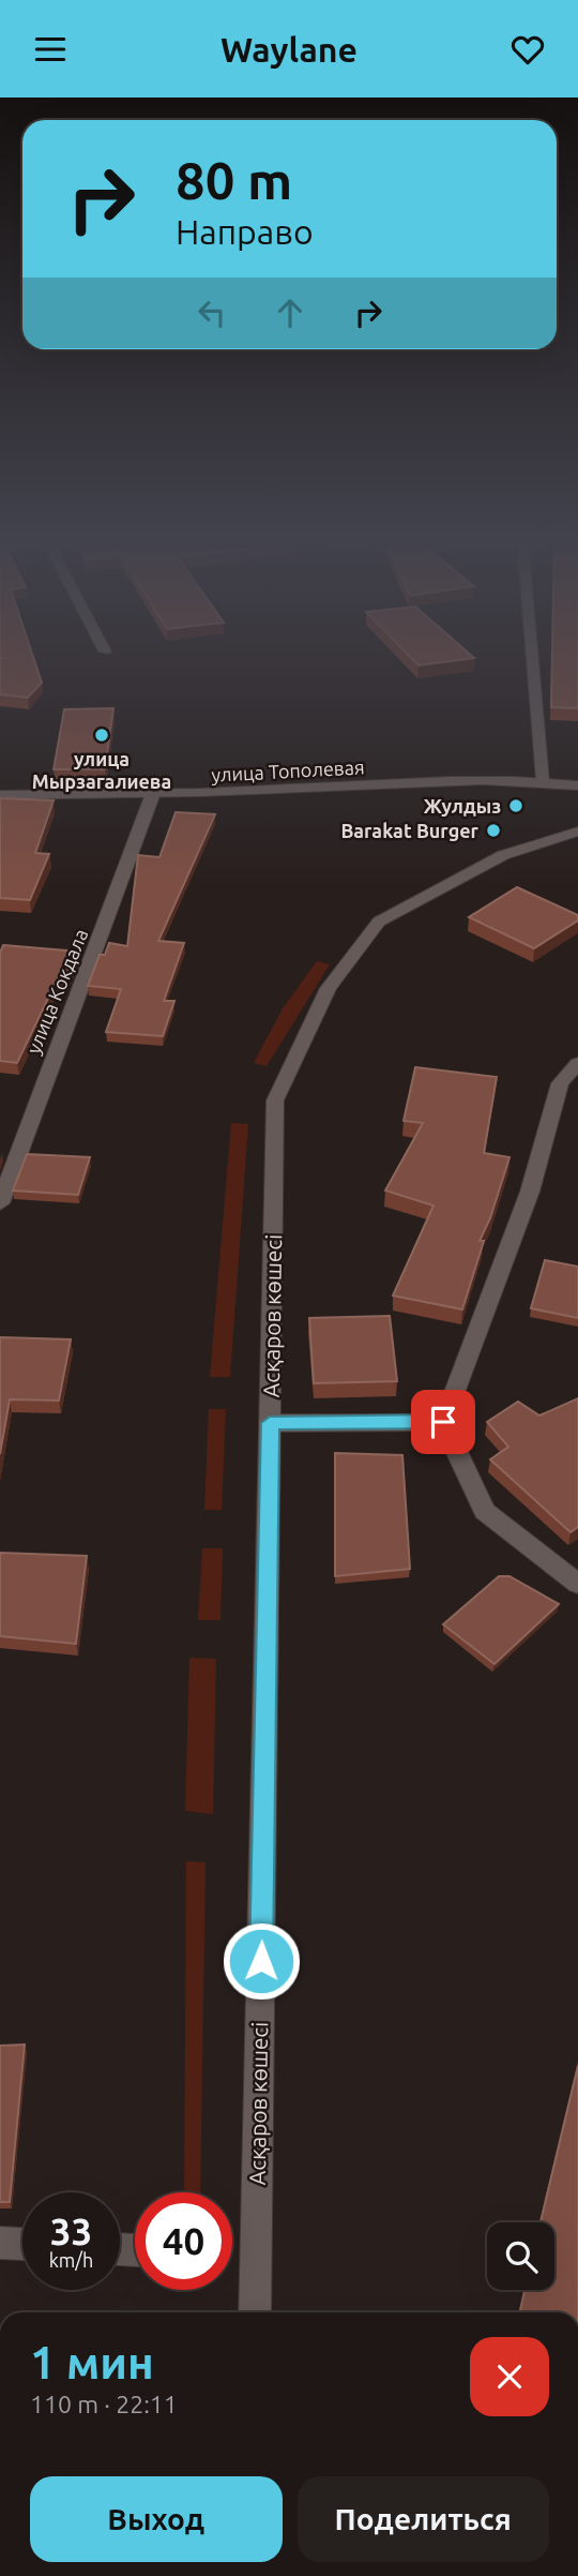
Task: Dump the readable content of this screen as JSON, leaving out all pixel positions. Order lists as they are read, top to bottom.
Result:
{
  "streets": {
    "street": ["улица Тополевая", "улица Кокдала", "Асқаров көшесі"]
  },
  "crossings": [
    ["улица Тополевая", "улица Кокдала"]
  ],
  "places": ["улица Мырзагалиева", "Жулдыз", "Barakat Burger"],
  "page": {
    "header": "Waylane",
    "turn": ["80 m", "Направо"],
    "speed": "33 km/h",
    "limit": "40",
    "heading": ["1 мин", "110 m · 22:11"],
    "buttons": ["Выход", "Поделиться"]
  }
}
